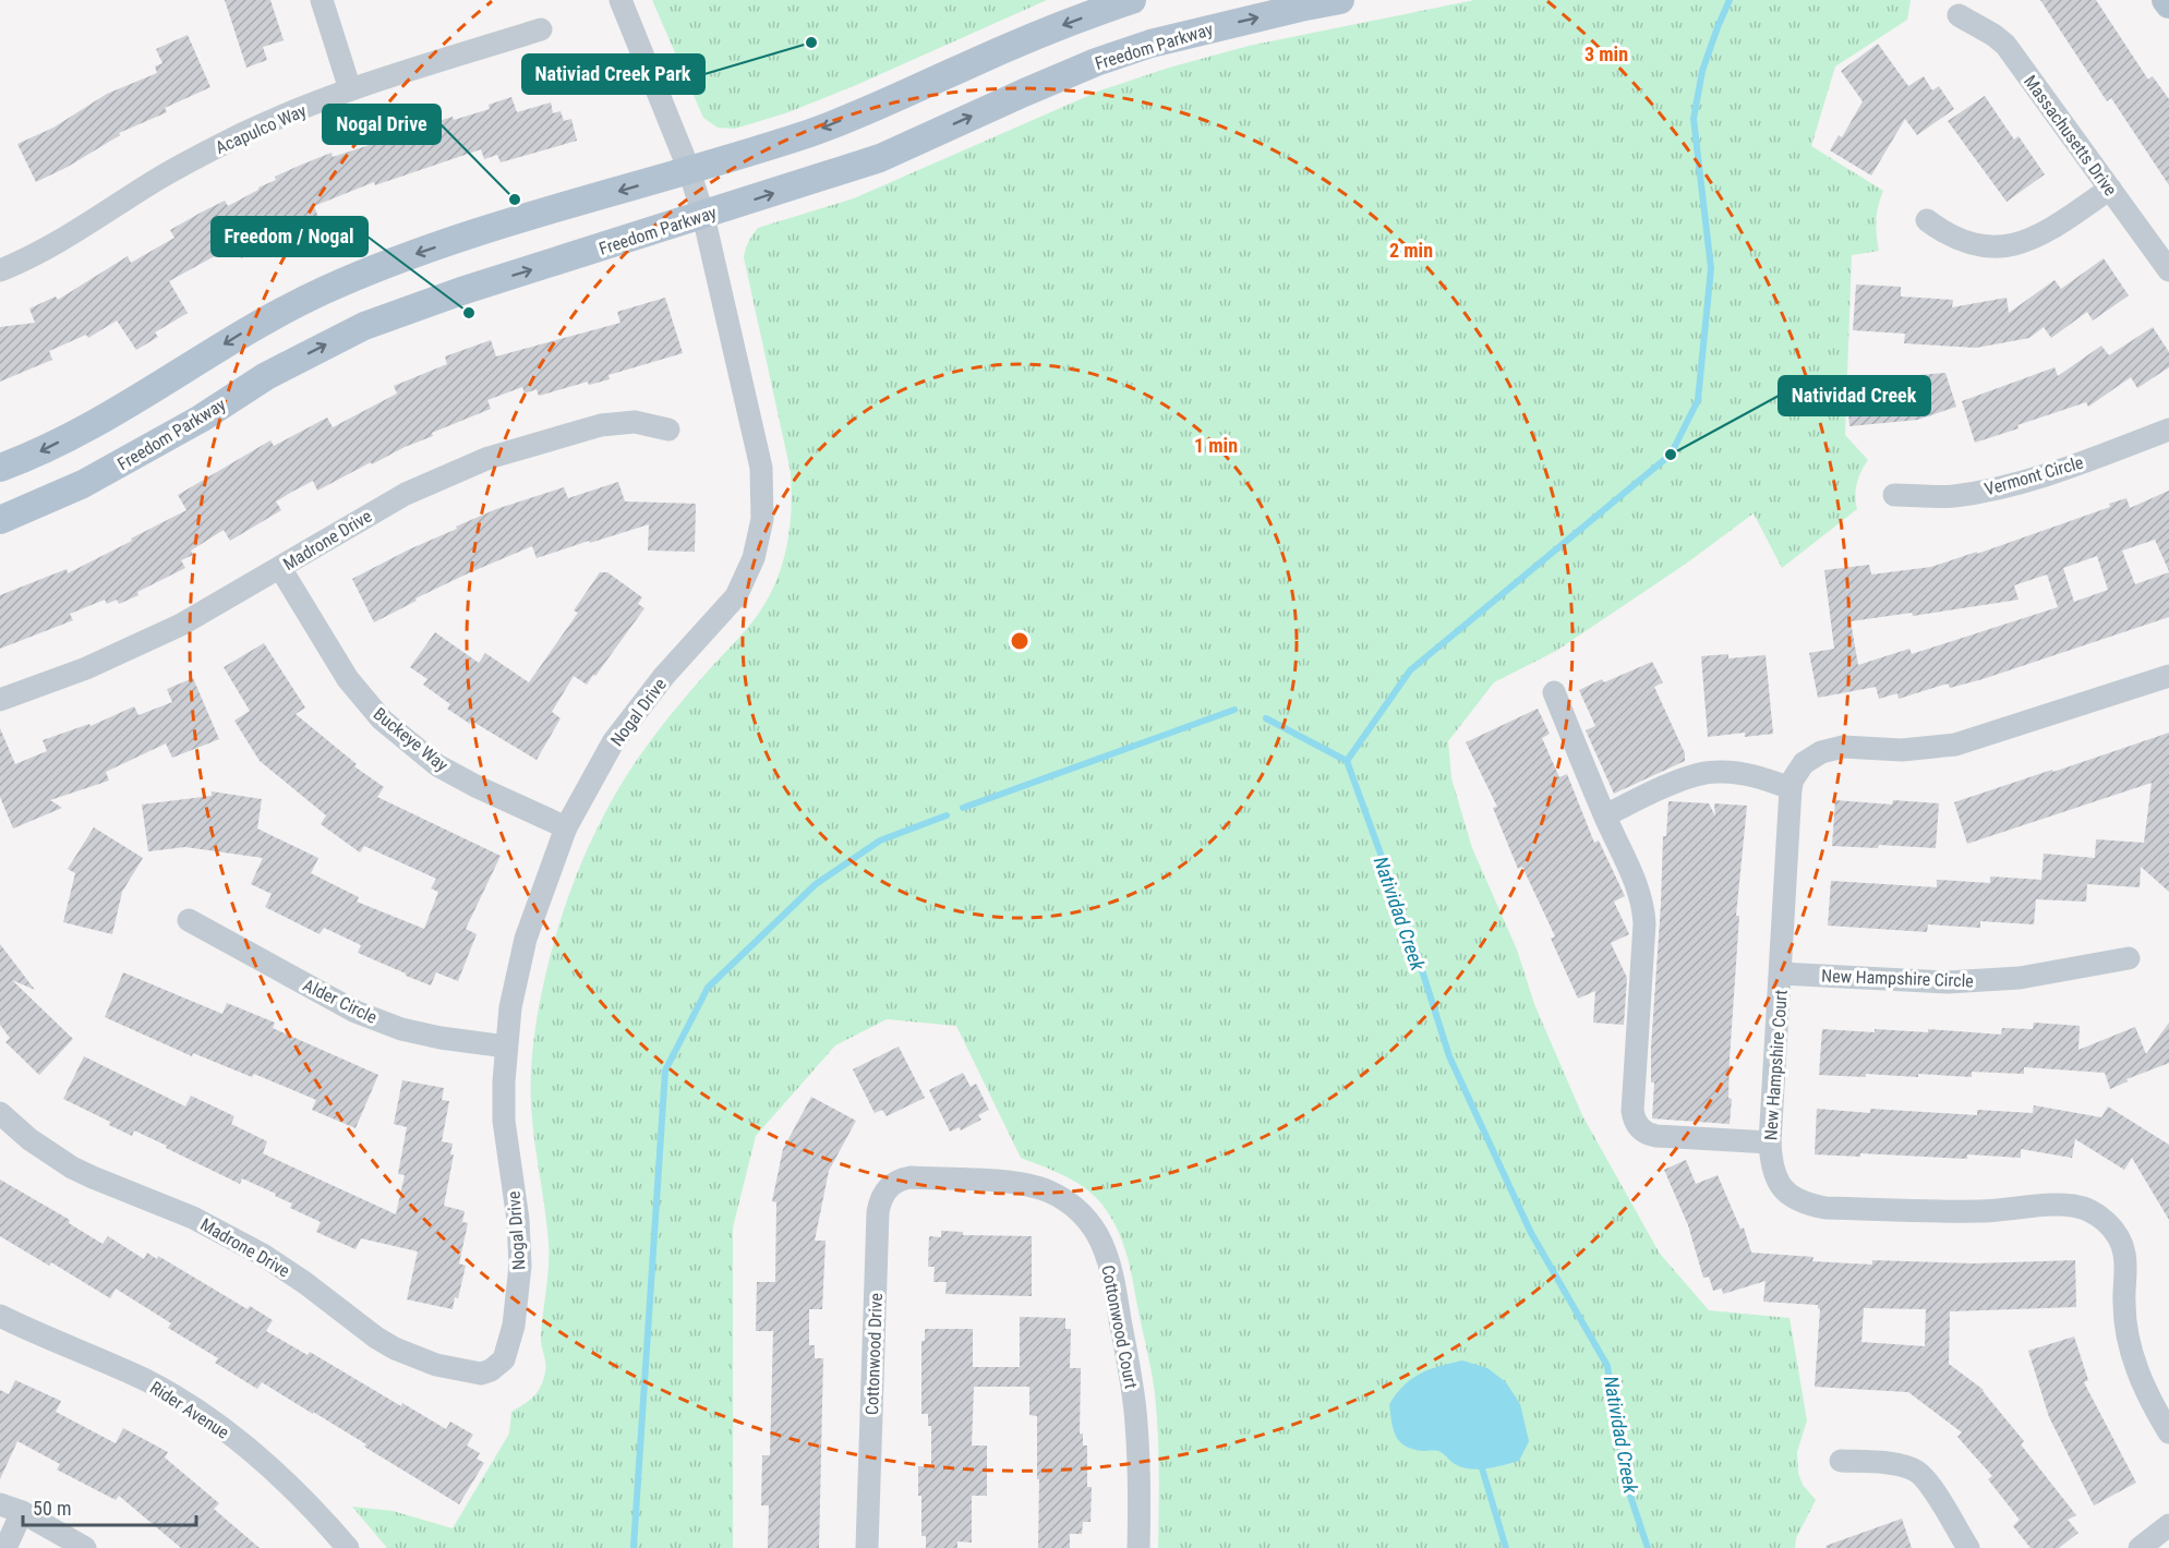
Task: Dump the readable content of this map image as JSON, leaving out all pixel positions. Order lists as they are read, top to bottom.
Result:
{
  "streets": {
    "main road": ["Freedom Parkway"],
    "street": [
      "Acapulco Way",
      "Massachusetts Drive",
      "Vermont Circle",
      "Madrone Drive",
      "Nogal Drive",
      "Buckeye Way",
      "New Hampshire Circle",
      "Alder Circle",
      "New Hampshire Court",
      "Cottonwood Court",
      "Cottonwood Drive",
      "Rider Avenue"
    ]
  },
  "crossings": [
    ["Freedom Parkway", "Nogal Drive"],
    ["Madrone Drive", "Nogal Drive"],
    ["Madrone Drive", "Buckeye Way"],
    ["Nogal Drive", "Buckeye Way"],
    ["Nogal Drive", "Alder Circle"],
    ["New Hampshire Circle", "New Hampshire Court"],
    ["Cottonwood Court", "Cottonwood Drive"]
  ],
  "water": ["Natividad Creek"],
  "places": [
    "Nativiad Creek Park",
    "Nogal Drive",
    "Freedom / Nogal",
    "Natividad Creek"
  ],
  "scale_bar": "50 m",
  "rings": ["3 min", "2 min", "1 min"]
}
